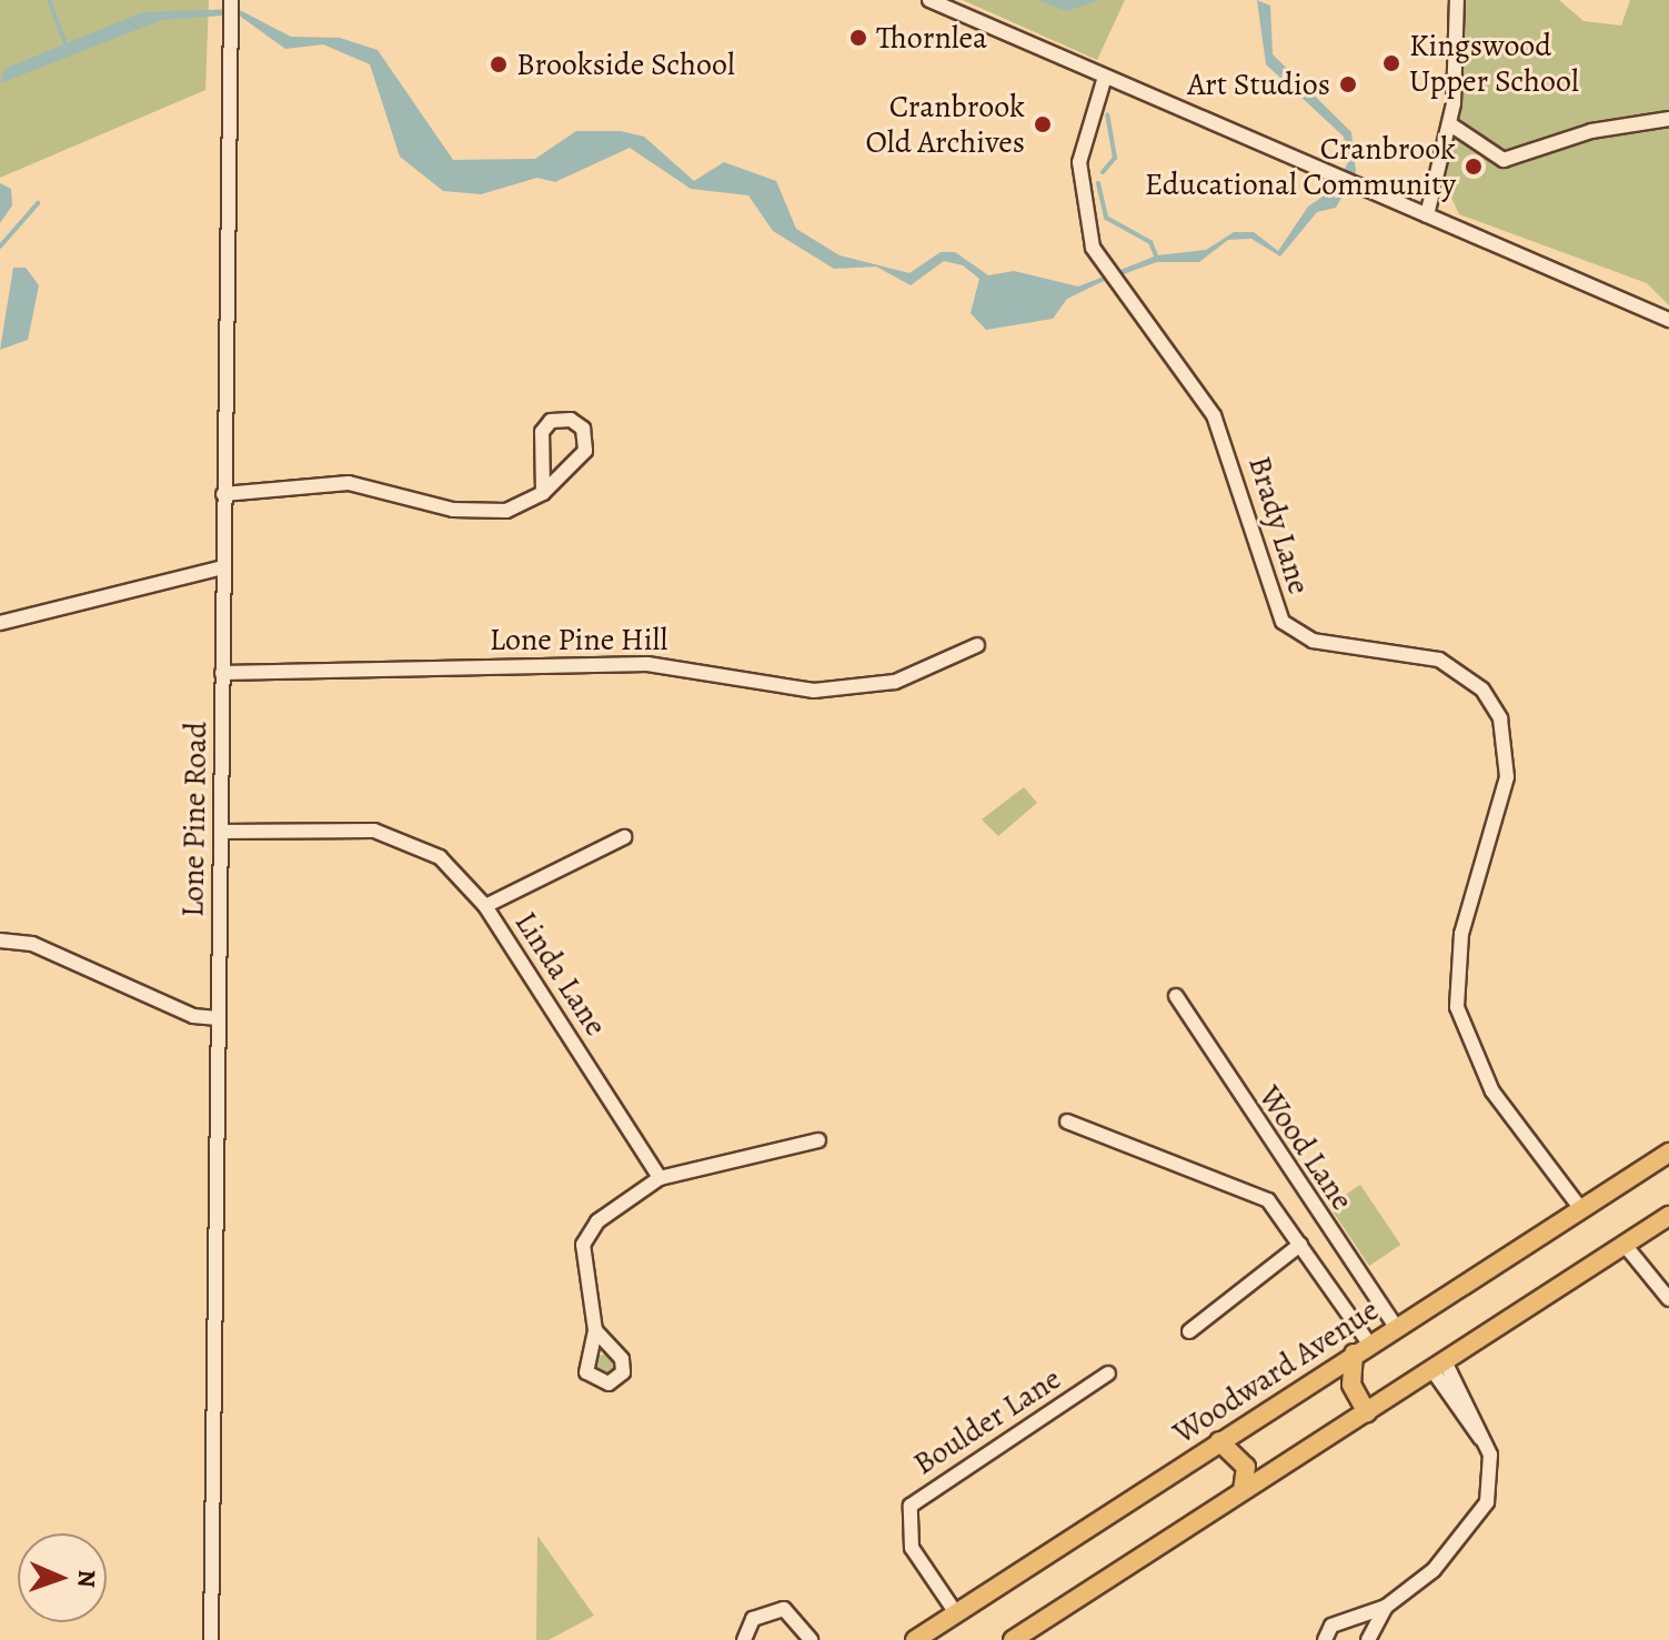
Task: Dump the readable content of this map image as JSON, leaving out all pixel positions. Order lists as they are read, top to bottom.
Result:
{
  "streets": {
    "main road": ["Woodward Avenue"],
    "street": [
      "Brady Lane",
      "Lone Pine Hill",
      "Lone Pine Road",
      "Linda Lane",
      "Wood Lane",
      "Boulder Lane"
    ]
  },
  "crossings": [
    ["Brady Lane", "Woodward Avenue"],
    ["Lone Pine Hill", "Lone Pine Road"],
    ["Lone Pine Road", "Linda Lane"],
    ["Wood Lane", "Woodward Avenue"],
    ["Woodward Avenue", "Boulder Lane"]
  ],
  "places": [
    "Thornlea",
    "Kingswood Upper School",
    "Brookside School",
    "Art Studios",
    "Cranbrook Old Archives",
    "Cranbrook Educational Community"
  ],
  "north": "right"
}
